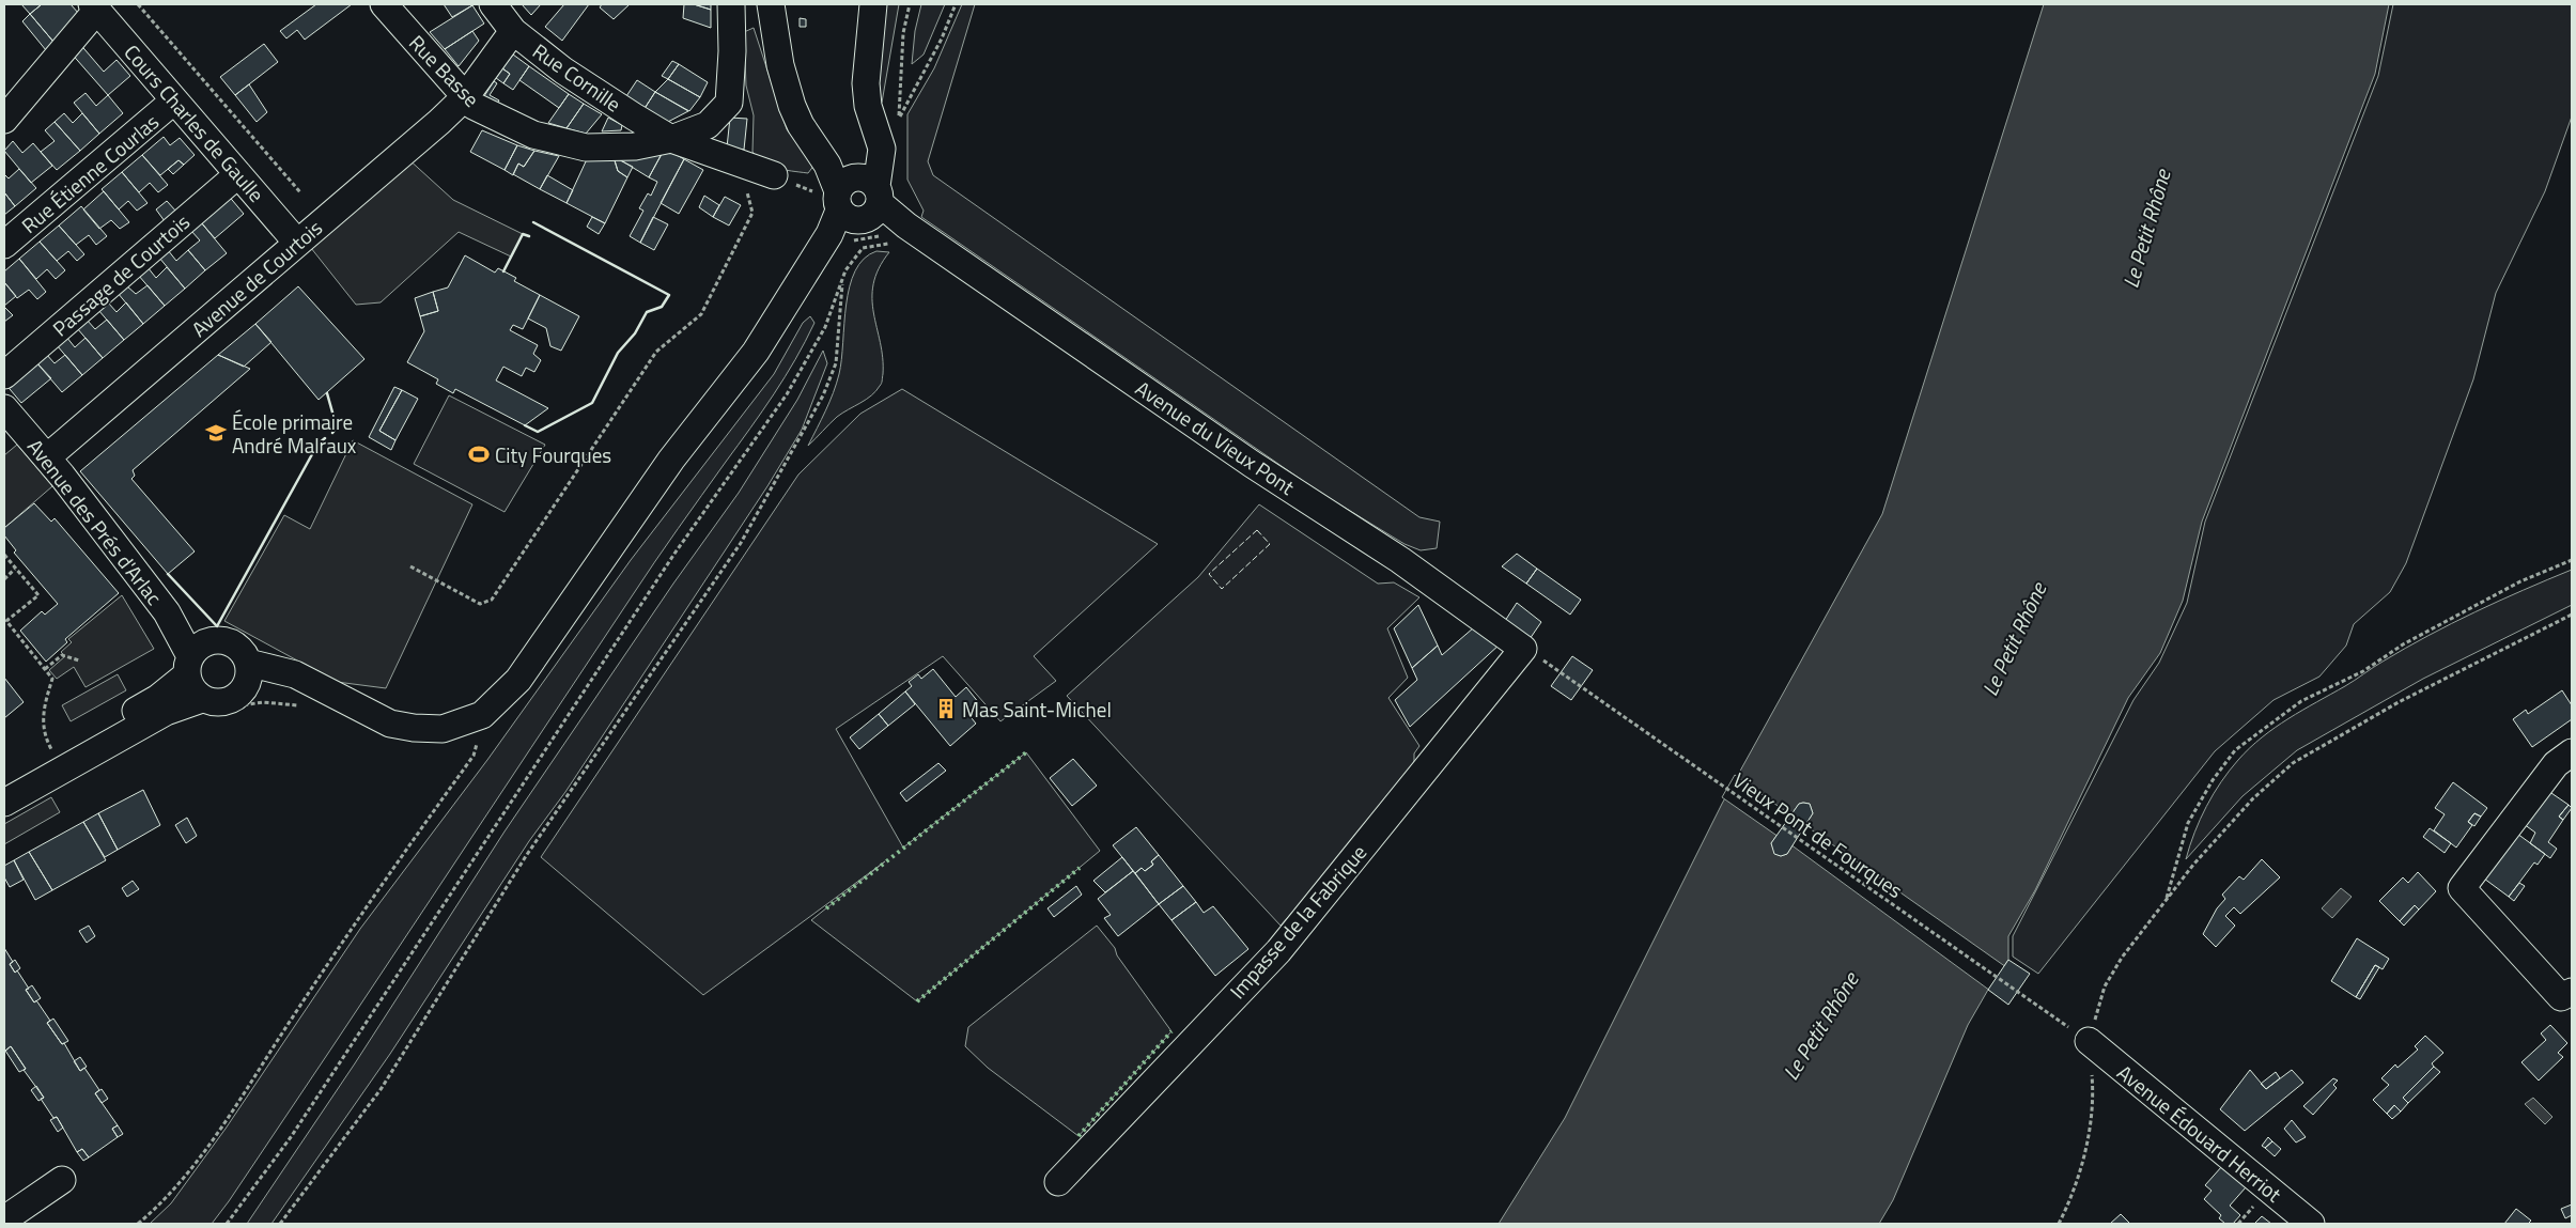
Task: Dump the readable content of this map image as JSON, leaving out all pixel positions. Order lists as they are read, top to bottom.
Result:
{
  "streets": {
    "street": [
      "Rue Basse",
      "Rue Cornille",
      "Cours Charles de Gaulle",
      "Rue Étienne Courlas",
      "Passage de Courtois",
      "Avenue de Courtois",
      "Avenue du Vieux Pont",
      "Avenue des Prés d'Arlac",
      "Impasse de la Fabrique",
      "Avenue Édouard Herriot"
    ],
    "path": ["Vieux Pont de Fourques"]
  },
  "crossings": [
    ["Rue Basse", "Rue Cornille"],
    ["Rue Basse", "Avenue de Courtois"],
    ["Rue Cornille", "Avenue de Courtois"],
    ["Cours Charles de Gaulle", "Rue Étienne Courlas"],
    ["Cours Charles de Gaulle", "Passage de Courtois"],
    ["Cours Charles de Gaulle", "Avenue de Courtois"],
    ["Avenue de Courtois", "Avenue des Prés d'Arlac"],
    ["Avenue du Vieux Pont", "Impasse de la Fabrique"]
  ],
  "water": ["Le Petit Rhône"],
  "places": {
    "school or university": ["École primaire André Malraux"],
    "sports": ["City Fourques"],
    "building": ["Mas Saint-Michel"]
  }
}
